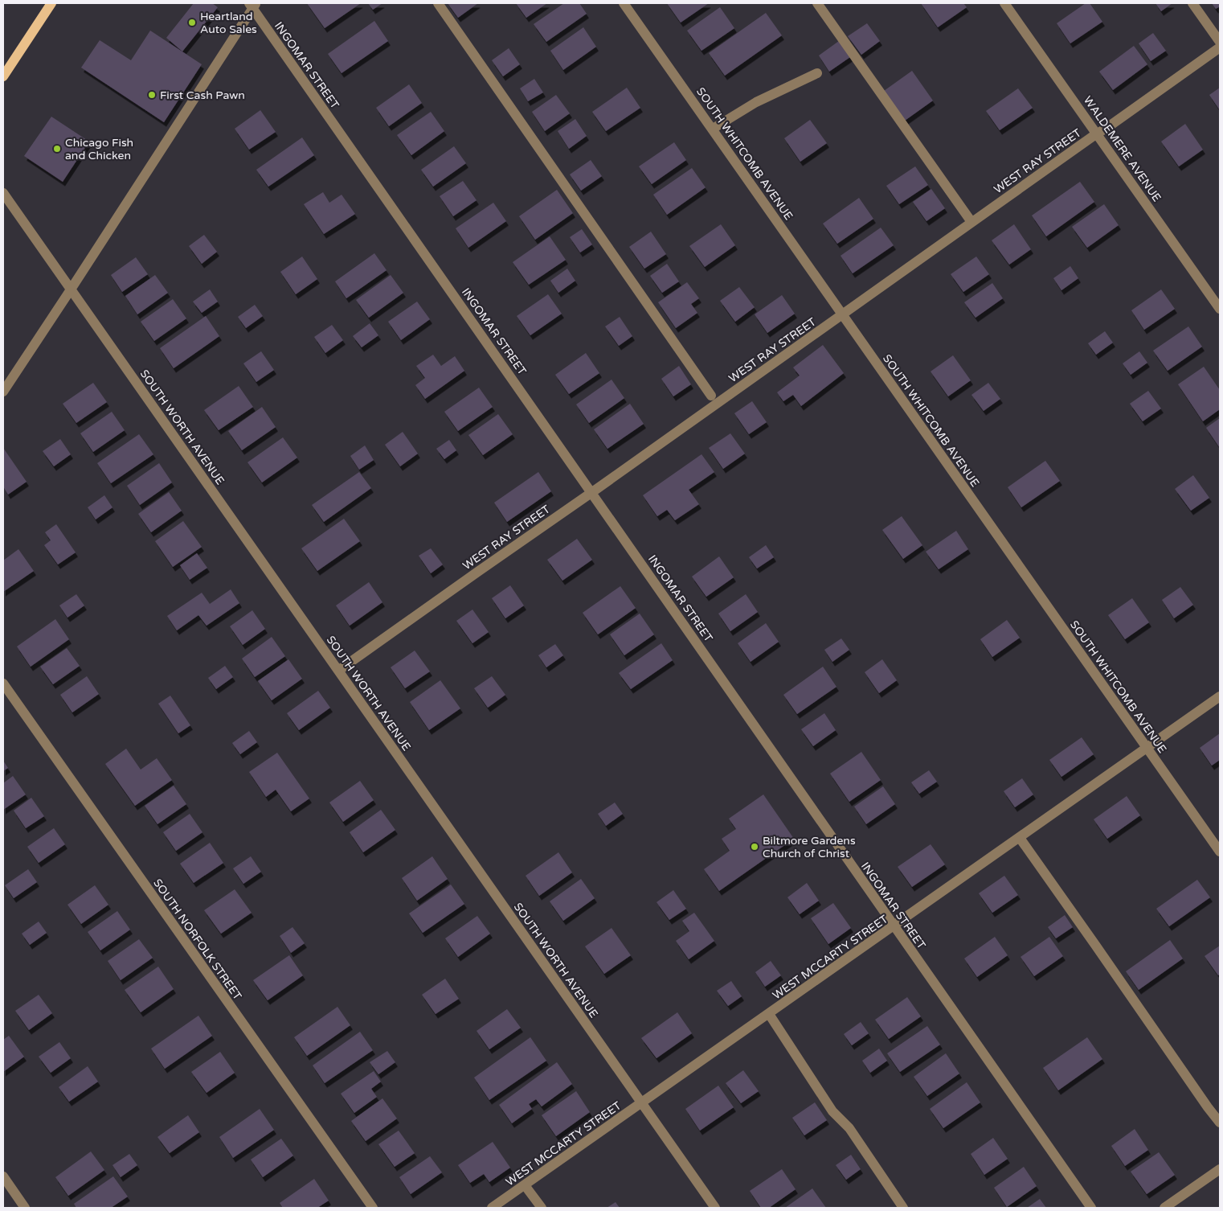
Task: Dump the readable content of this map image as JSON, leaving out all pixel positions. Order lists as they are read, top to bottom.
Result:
{
  "streets": {
    "street": [
      "INGOMAR STREET",
      "WALDEMERE AVENUE",
      "SOUTH WHITCOMB AVENUE",
      "WEST RAY STREET",
      "SOUTH WORTH AVENUE",
      "SOUTH NORFOLK STREET",
      "WEST MCCARTY STREET"
    ]
  },
  "crossings": [
    ["INGOMAR STREET", "WEST RAY STREET"],
    ["INGOMAR STREET", "WEST MCCARTY STREET"],
    ["WALDEMERE AVENUE", "WEST RAY STREET"],
    ["SOUTH WHITCOMB AVENUE", "WEST RAY STREET"],
    ["SOUTH WHITCOMB AVENUE", "WEST MCCARTY STREET"],
    ["WEST RAY STREET", "SOUTH WORTH AVENUE"],
    ["SOUTH WORTH AVENUE", "WEST MCCARTY STREET"]
  ],
  "places": [
    "Heartland Auto Sales",
    "First Cash Pawn",
    "Chicago Fish and Chicken",
    "Biltmore Gardens Church of Christ"
  ]
}
